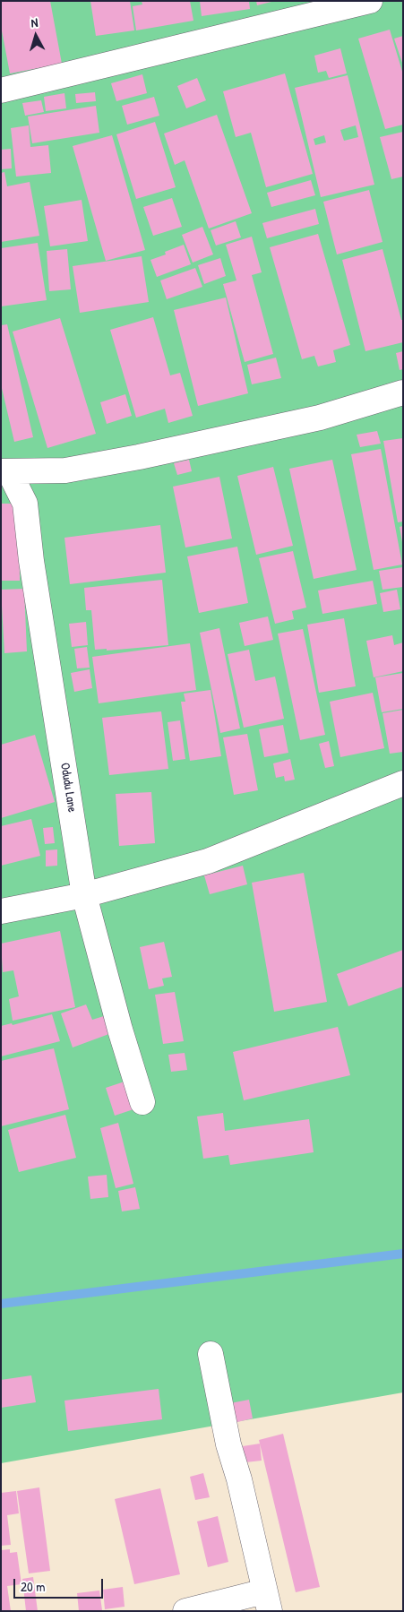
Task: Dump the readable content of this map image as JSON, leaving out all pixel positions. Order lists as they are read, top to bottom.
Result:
{
  "streets": {
    "street": ["Odudu Lane"]
  },
  "scale_bar": "20 m",
  "north": "top"
}
